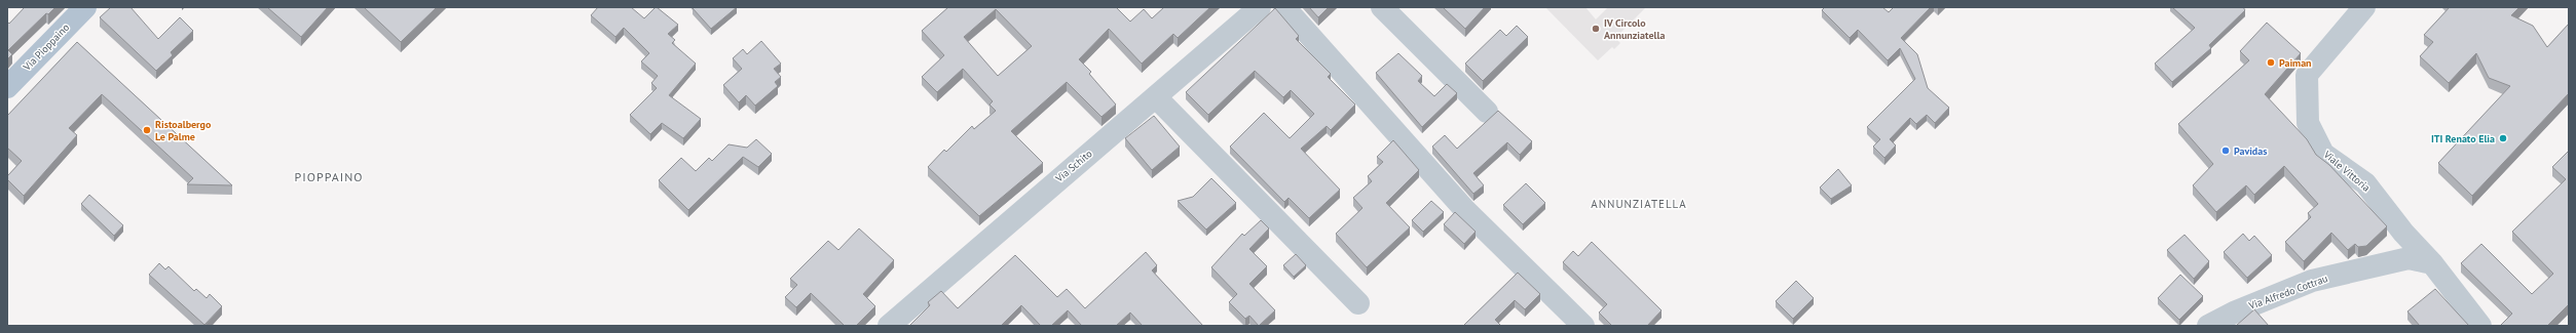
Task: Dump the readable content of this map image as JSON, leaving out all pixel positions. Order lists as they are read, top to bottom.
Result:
{
  "streets": {
    "main road": ["Via Pioppaino"],
    "street": ["Via Schito", "Viale Vittoria", "Via Alfredo Cottrau"]
  },
  "crossings": [
    ["Viale Vittoria", "Via Alfredo Cottrau"]
  ],
  "districts": ["PIOPPAINO", "ANNUNZIATELLA"],
  "places": [
    "IV Circolo Annunziatella",
    "Paiman",
    "Ristoalbergo Le Palme",
    "ITI Renato Elia",
    "Pavidas"
  ]
}
